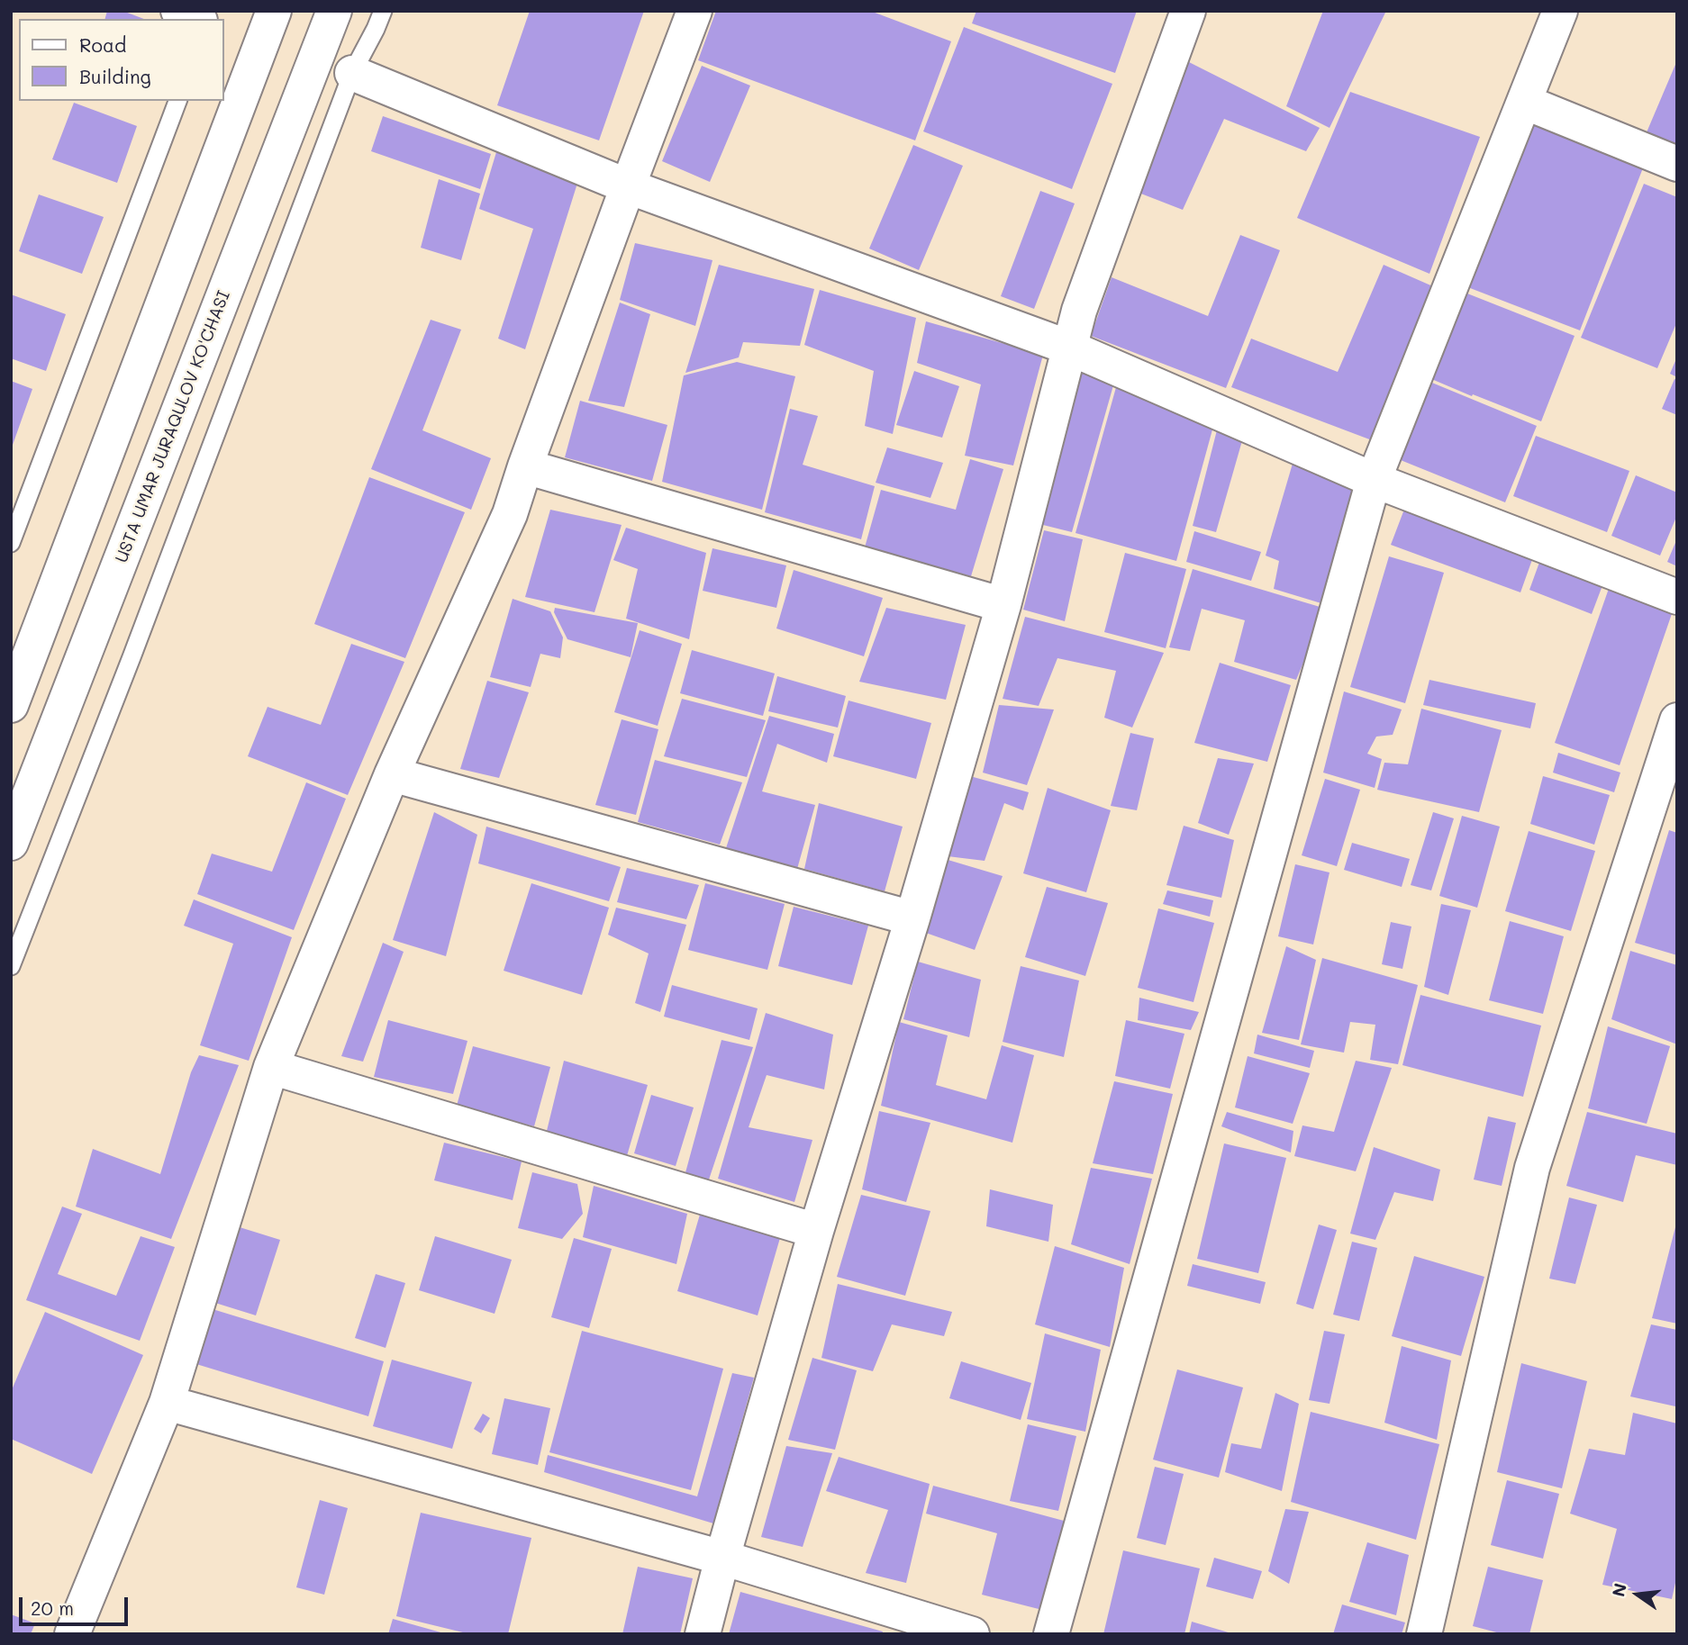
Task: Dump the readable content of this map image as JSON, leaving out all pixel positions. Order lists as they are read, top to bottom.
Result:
{
  "streets": {
    "street": ["USTA UMAR JURAQULOV KO'CHASI"]
  },
  "legend": ["Road", "Building"],
  "scale_bar": "20 m",
  "north": "left"
}
